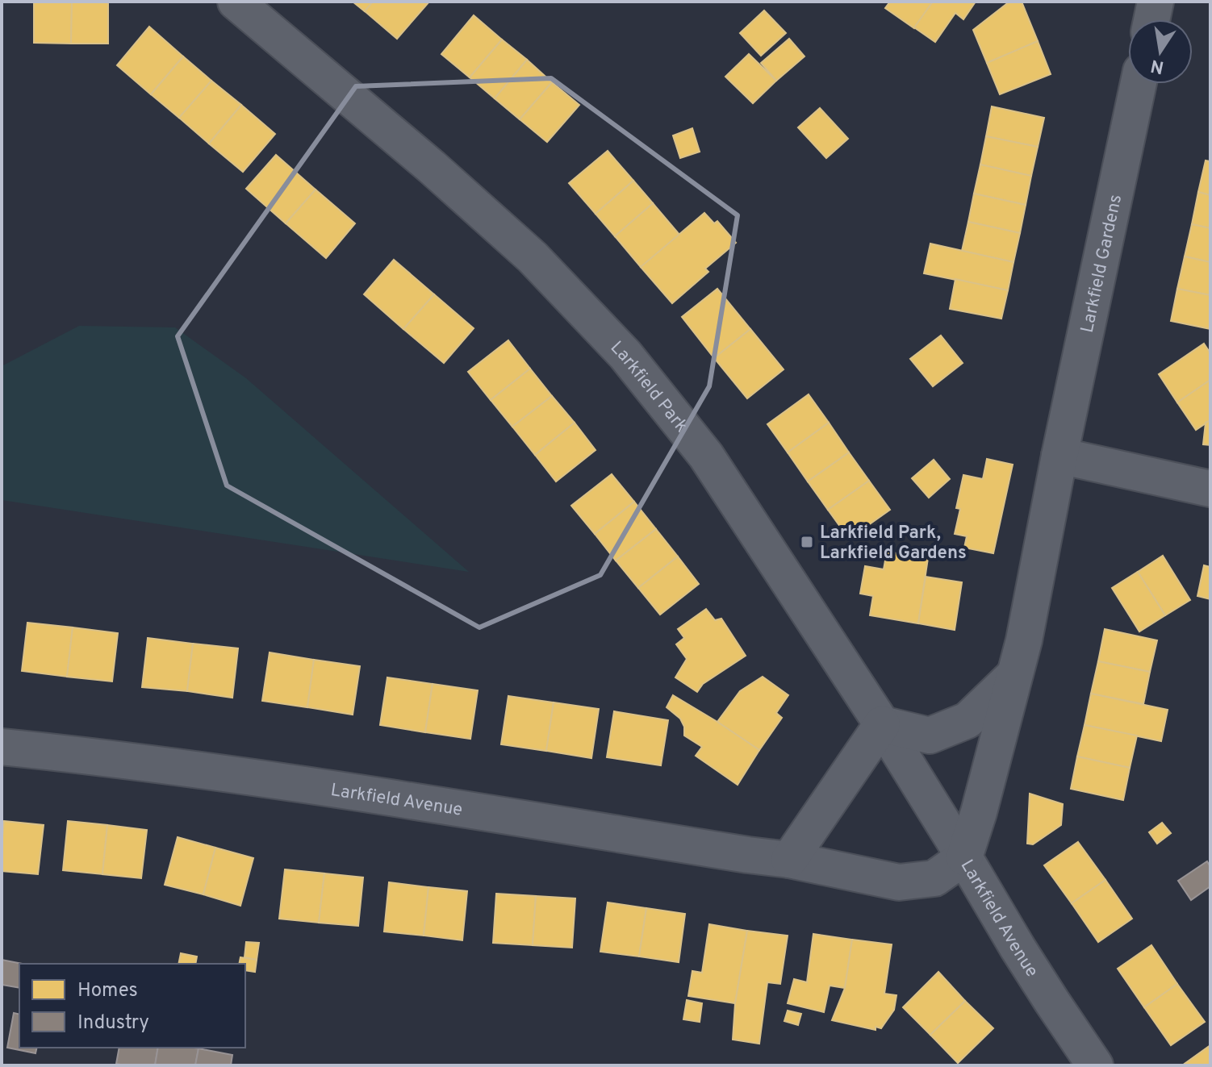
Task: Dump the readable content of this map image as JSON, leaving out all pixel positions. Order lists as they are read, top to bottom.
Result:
{
  "streets": {
    "street": ["Larkfield Gardens", "Larkfield Park", "Larkfield Avenue"]
  },
  "crossings": [
    ["Larkfield Gardens", "Larkfield Park"],
    ["Larkfield Gardens", "Larkfield Avenue"],
    ["Larkfield Park", "Larkfield Avenue"]
  ],
  "places": {
    "transit": ["Larkfield Park, Larkfield Gardens"]
  },
  "legend": ["Homes", "Industry"],
  "north": "bottom"
}
